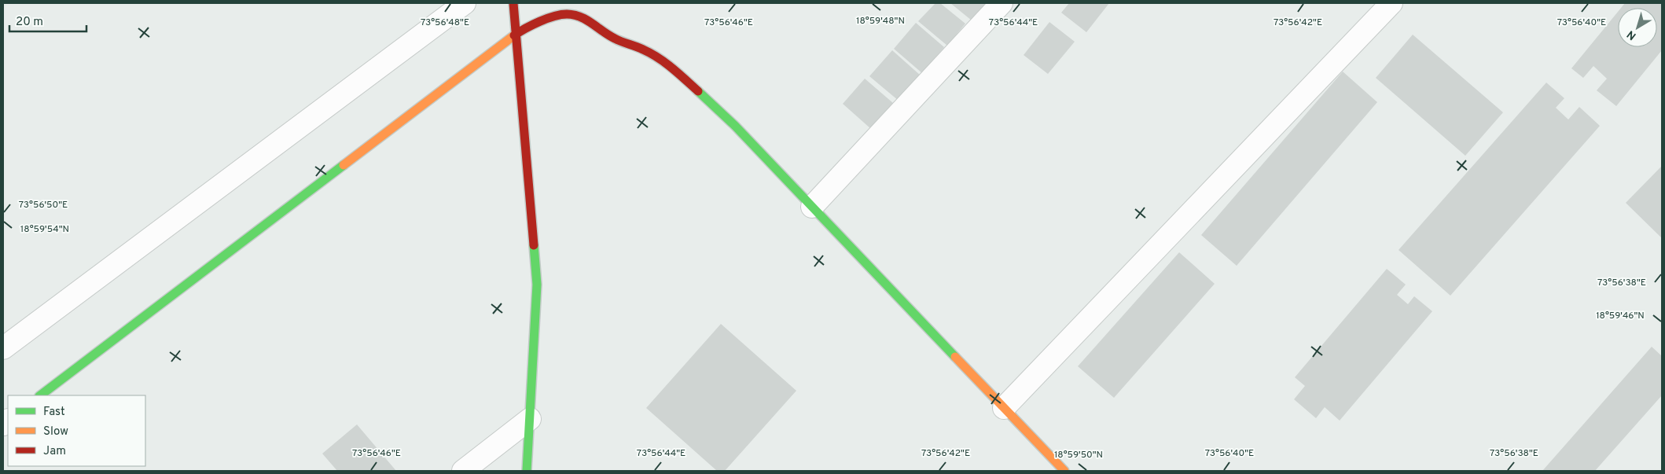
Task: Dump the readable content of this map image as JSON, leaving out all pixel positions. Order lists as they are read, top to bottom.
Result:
{
  "legend": ["Fast", "Slow", "Jam"],
  "scale_bar": "20 m",
  "north": "bottom left",
  "coordinates": [
    "18°59'48\"N",
    "73°56'46\"E",
    "73°56'42\"E",
    "73°56'48\"E",
    "73°56'44\"E",
    "73°56'40\"E",
    "73°56'50\"E",
    "18°59'54\"N",
    "73°56'38\"E",
    "18°59'46\"N",
    "18°59'50\"N"
  ]
}
